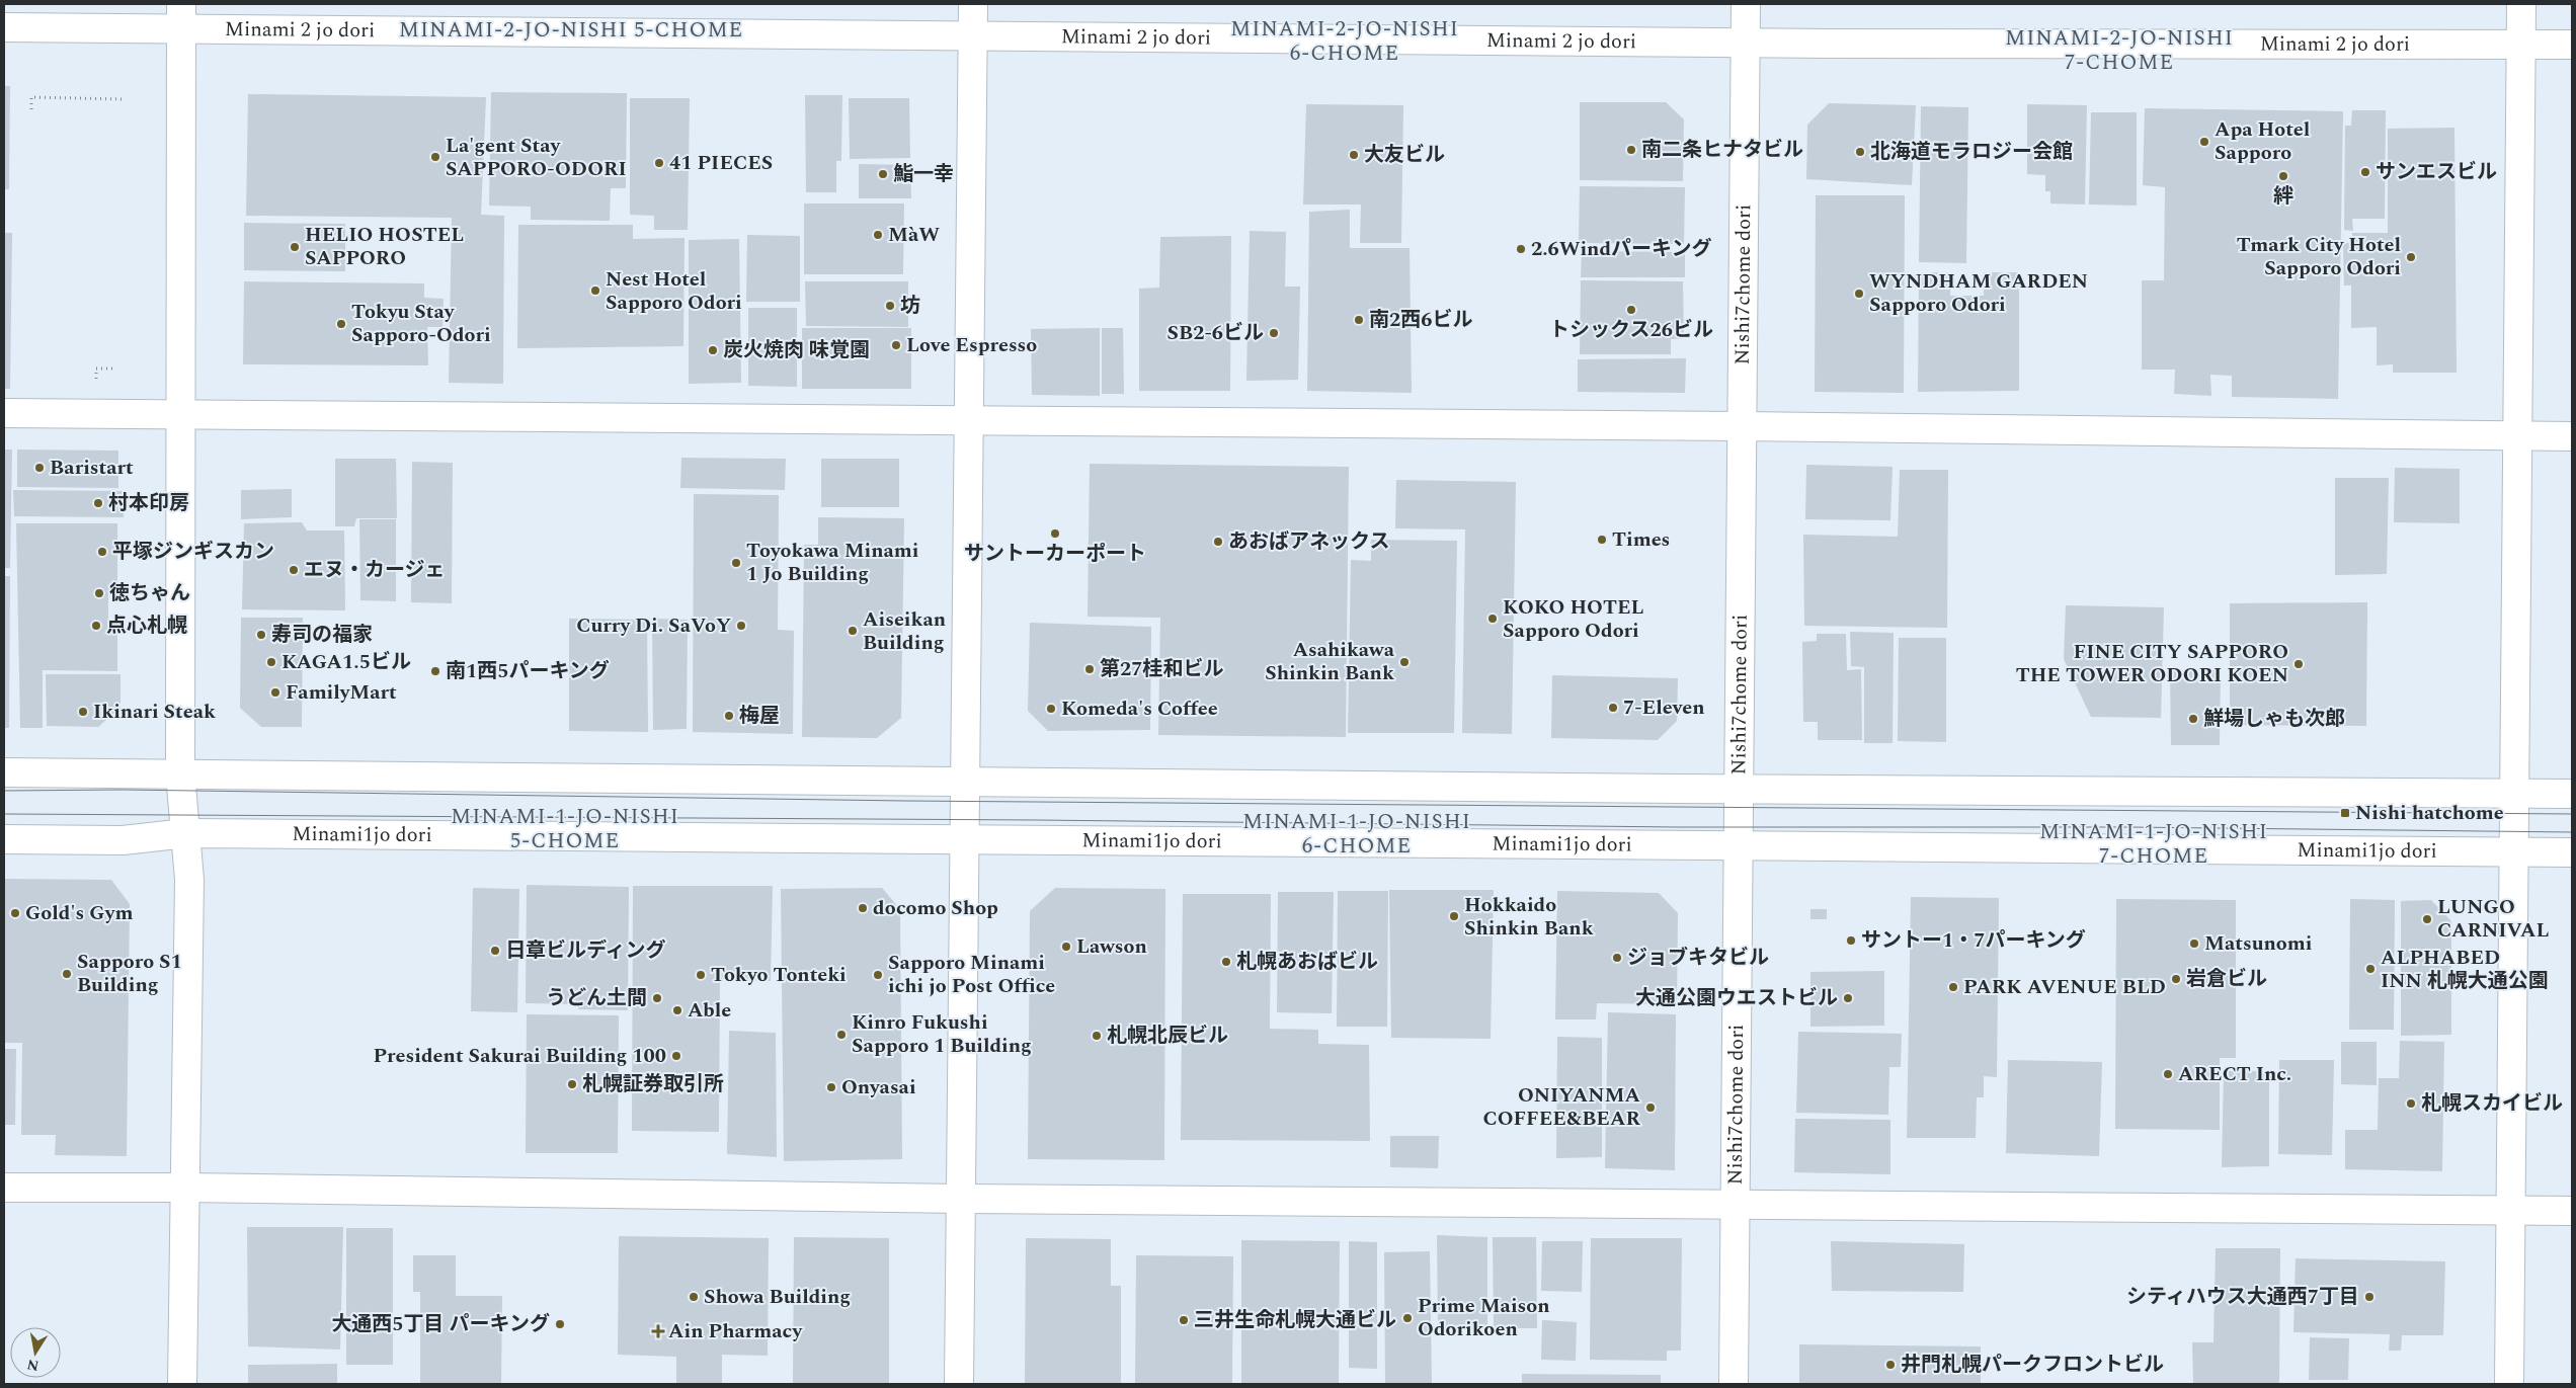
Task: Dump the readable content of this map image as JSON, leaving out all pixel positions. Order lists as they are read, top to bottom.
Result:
{
  "streets": {
    "street": ["Minami 2 jo dori", "Nishi7chome dori", "Minami1jo dori"]
  },
  "crossings": [
    ["Minami 2 jo dori", "Nishi7chome dori"],
    ["Nishi7chome dori", "Minami1jo dori"]
  ],
  "districts": [
    "MINAMI-2-JO-NISHI 6-CHOME",
    "MINAMI-2-JO-NISHI 5-CHOME",
    "MINAMI-2-JO-NISHI 7-CHOME",
    "MINAMI-1-JO-NISHI 5-CHOME",
    "MINAMI-1-JO-NISHI 6-CHOME",
    "MINAMI-1-JO-NISHI 7-CHOME"
  ],
  "places": {
    "other": [
      "Apa Hotel Sapporo",
      "南二条ヒナタビル",
      "北海道モラロジー会館",
      "大友ビル",
      "La'gent Stay SAPPORO-ODORI",
      "41 PIECES",
      "サンエスビル",
      "鮨一幸",
      "絆",
      "MàW",
      "HELIO HOSTEL SAPPORO",
      "2.6Windパーキング",
      "Tmark City Hotel Sapporo Odori",
      "Nest Hotel Sapporo Odori",
      "WYNDHAM GARDEN Sapporo Odori",
      "坊",
      "トシックス26ビル",
      "南2西6ビル",
      "Tokyu Stay Sapporo-Odori",
      "SB2-6ビル",
      "Love Espresso",
      "炭火焼肉 味覚園",
      "Baristart",
      "村本印房",
      "サントーカーポート",
      "Times",
      "あおばアネックス",
      "平塚ジンギスカン",
      "Toyokawa Minami 1 Jo Building",
      "エヌ・カージェ",
      "徳ちゃん",
      "KOKO HOTEL Sapporo Odori",
      "点心札幌",
      "Curry Di. SaVoY",
      "Aiseikan Building",
      "寿司の福家",
      "KAGA1.5ビル",
      "Asahikawa Shinkin Bank",
      "FINE CITY SAPPORO THE TOWER ODORI KOEN",
      "第27桂和ビル",
      "南1西5パーキング",
      "FamilyMart",
      "7-Eleven",
      "Komeda's Coffee",
      "Ikinari Steak",
      "梅屋",
      "鮮場しゃも次郎",
      "docomo Shop",
      "Gold's Gym",
      "Hokkaido Shinkin Bank",
      "LUNGO CARNIVAL",
      "サントー1・7パーキング",
      "Matsunomi",
      "Lawson",
      "日章ビルディング",
      "ジョブキタビル",
      "札幌あおばビル",
      "ALPHABED INN 札幌大通公園",
      "Sapporo S1 Building",
      "Tokyo Tonteki",
      "Sapporo Minami ichi jo Post Office",
      "岩倉ビル",
      "PARK AVENUE BLD",
      "うどん土間",
      "大通公園ウエストビル",
      "Able",
      "Kinro Fukushi Sapporo 1 Building",
      "札幌北辰ビル",
      "President Sakurai Building 100",
      "ARECT Inc.",
      "札幌証券取引所",
      "Onyasai",
      "札幌スカイビル",
      "ONIYANMA COFFEE&BEAR",
      "Showa Building",
      "シティハウス大通西7丁目",
      "Prime Maison Odorikoen",
      "三井生命札幌大通ビル",
      "大通西5丁目 パーキング",
      "井門札幌パークフロントビル"
    ],
    "transit": ["Nishi hatchome"],
    "health": ["Ain Pharmacy"]
  },
  "north": "bottom"
}
